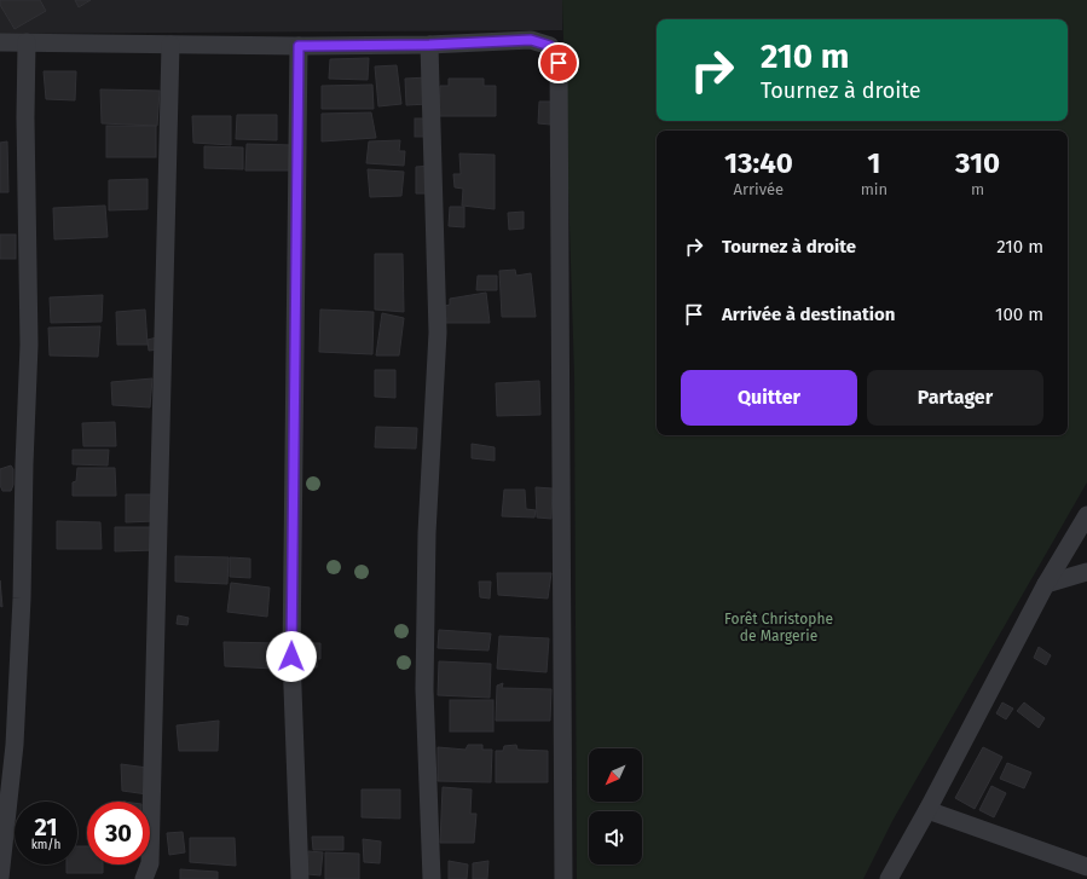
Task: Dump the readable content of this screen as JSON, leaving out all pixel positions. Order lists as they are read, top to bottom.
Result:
{
  "parks": ["Forêt Christophe de Margerie"],
  "north": "bottom left",
  "page": {
    "turn": ["210 m", "Tournez à droite"],
    "eta": [
      "13:40",
      "Arrivée",
      "1",
      "min",
      "310",
      "m"
    ],
    "list": [
      {
        "name": "Tournez à droite",
        "value": "210 m"
      },
      {
        "name": "Arrivée à destination",
        "value": "100 m"
      }
    ],
    "buttons": ["Quitter", "Partager"],
    "speed": "21 km/h",
    "limit": "30"
  }
}
